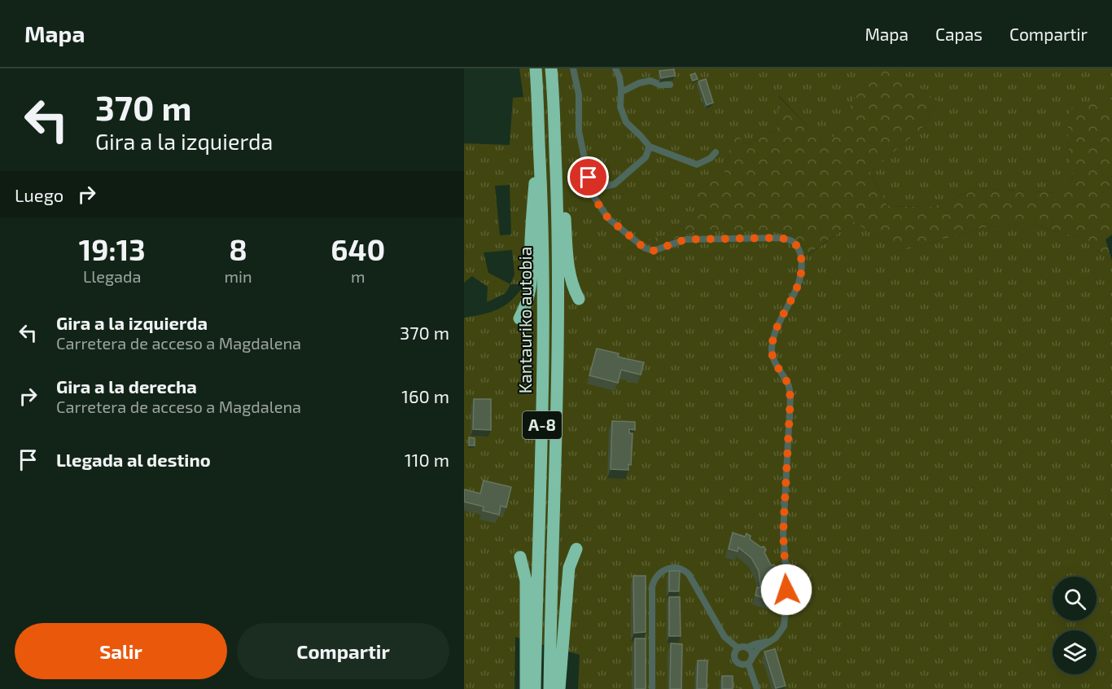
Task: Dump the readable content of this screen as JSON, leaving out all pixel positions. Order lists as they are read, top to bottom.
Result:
{
  "streets": {
    "highway": ["Kantauriko autobia", "A-8"]
  },
  "page": {
    "header": "Mapa",
    "nav": ["Mapa", "Capas", "Compartir"],
    "turn": ["370 m", "Gira a la izquierda"],
    "then": "Luego",
    "eta": [
      "19:13",
      "Llegada",
      "8",
      "min",
      "640",
      "m"
    ],
    "list": [
      {
        "name": "Gira a la izquierda",
        "note": "Carretera de acceso a Magdalena",
        "value": "370 m"
      },
      {
        "name": "Gira a la derecha",
        "note": "Carretera de acceso a Magdalena",
        "value": "160 m"
      },
      {
        "name": "Llegada al destino",
        "value": "110 m"
      }
    ],
    "buttons": ["Salir", "Compartir"]
  }
}
